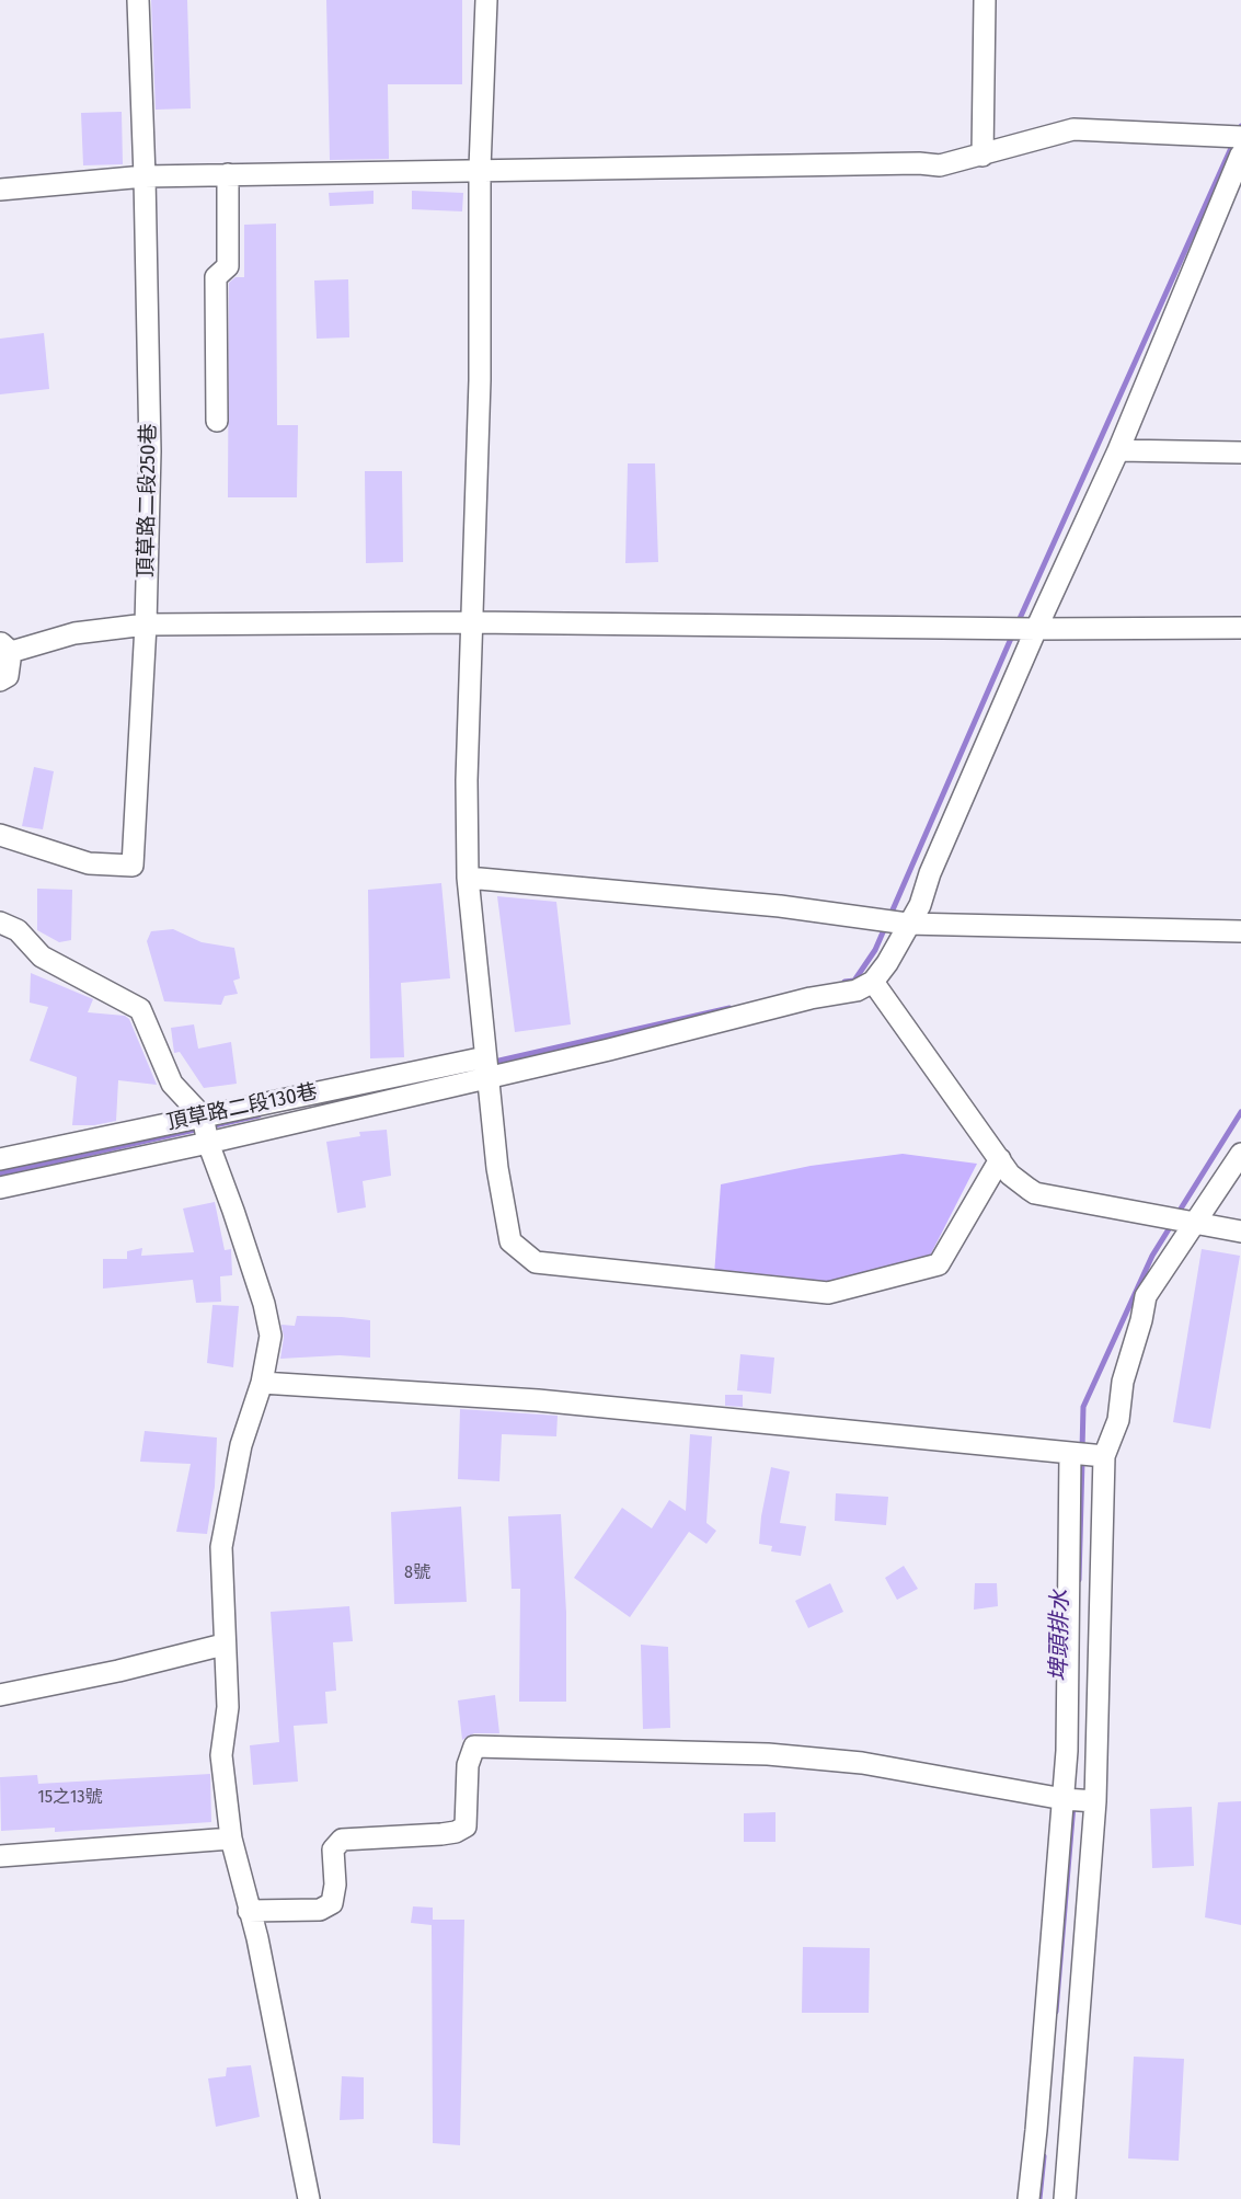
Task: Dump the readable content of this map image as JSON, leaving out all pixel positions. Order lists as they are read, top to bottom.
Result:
{
  "streets": {
    "street": ["頂草路二段250巷", "頂草路二段130巷"]
  },
  "water": ["埤頭排水"],
  "house_numbers": ["8號", "15之13號"]
}
